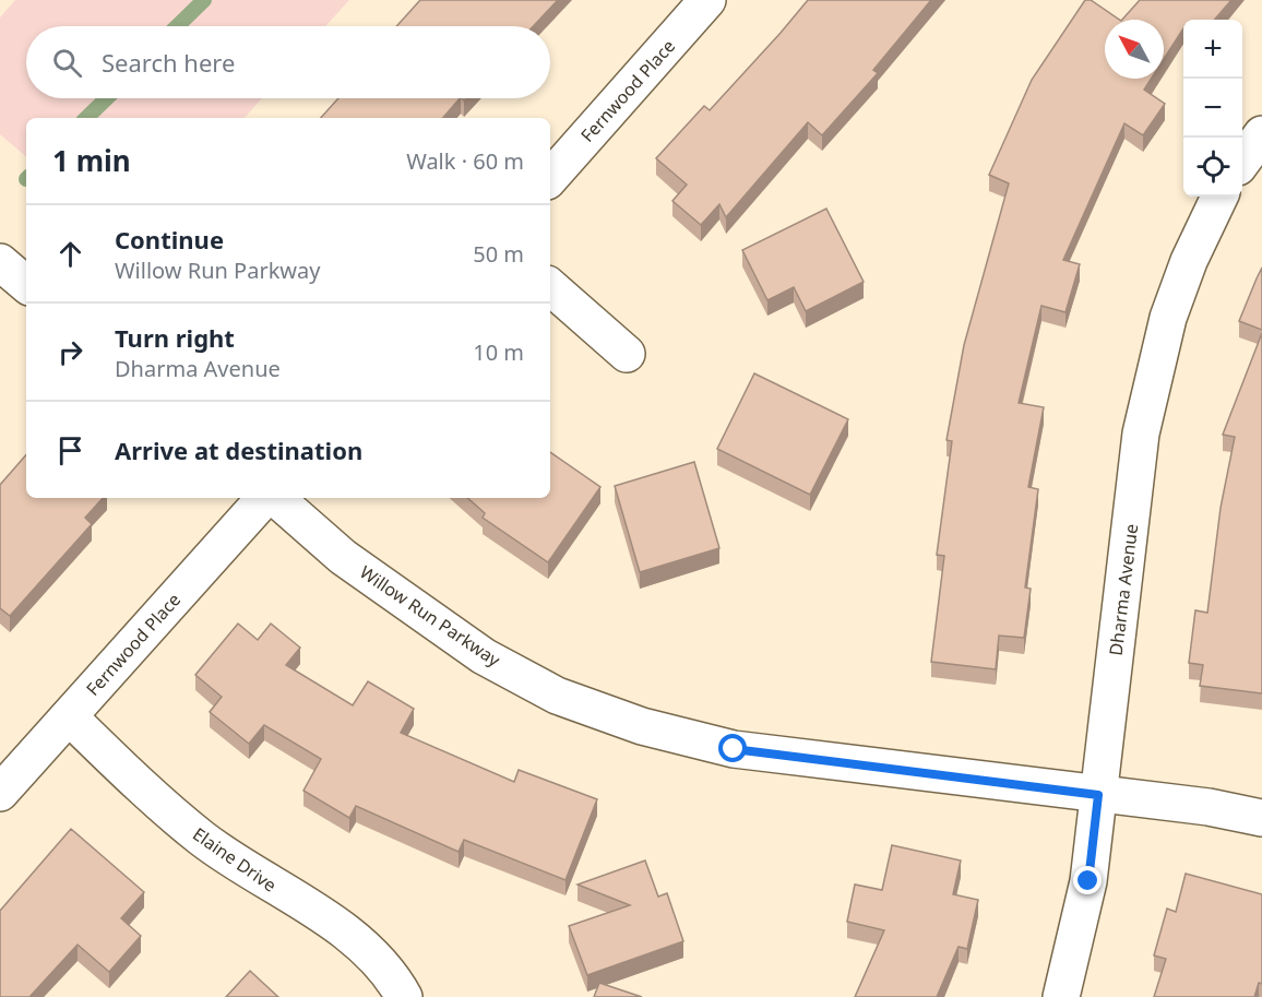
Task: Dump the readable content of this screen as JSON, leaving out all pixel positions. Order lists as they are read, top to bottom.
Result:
{
  "streets": {
    "street": [
      "Fernwood Place",
      "Dharma Avenue",
      "Willow Run Parkway",
      "Elaine Drive"
    ]
  },
  "crossings": [
    ["Fernwood Place", "Elaine Drive"],
    ["Dharma Avenue", "Willow Run Parkway"]
  ],
  "north": "top left",
  "page": {
    "map_buttons": ["+", "−"],
    "search": "Search here",
    "heading": ["1 min", "Walk · 60 m"],
    "list": [
      ["Continue", "Willow Run Parkway", "50 m"],
      ["Turn right", "Dharma Avenue", "10 m"],
      "Arrive at destination"
    ]
  }
}
